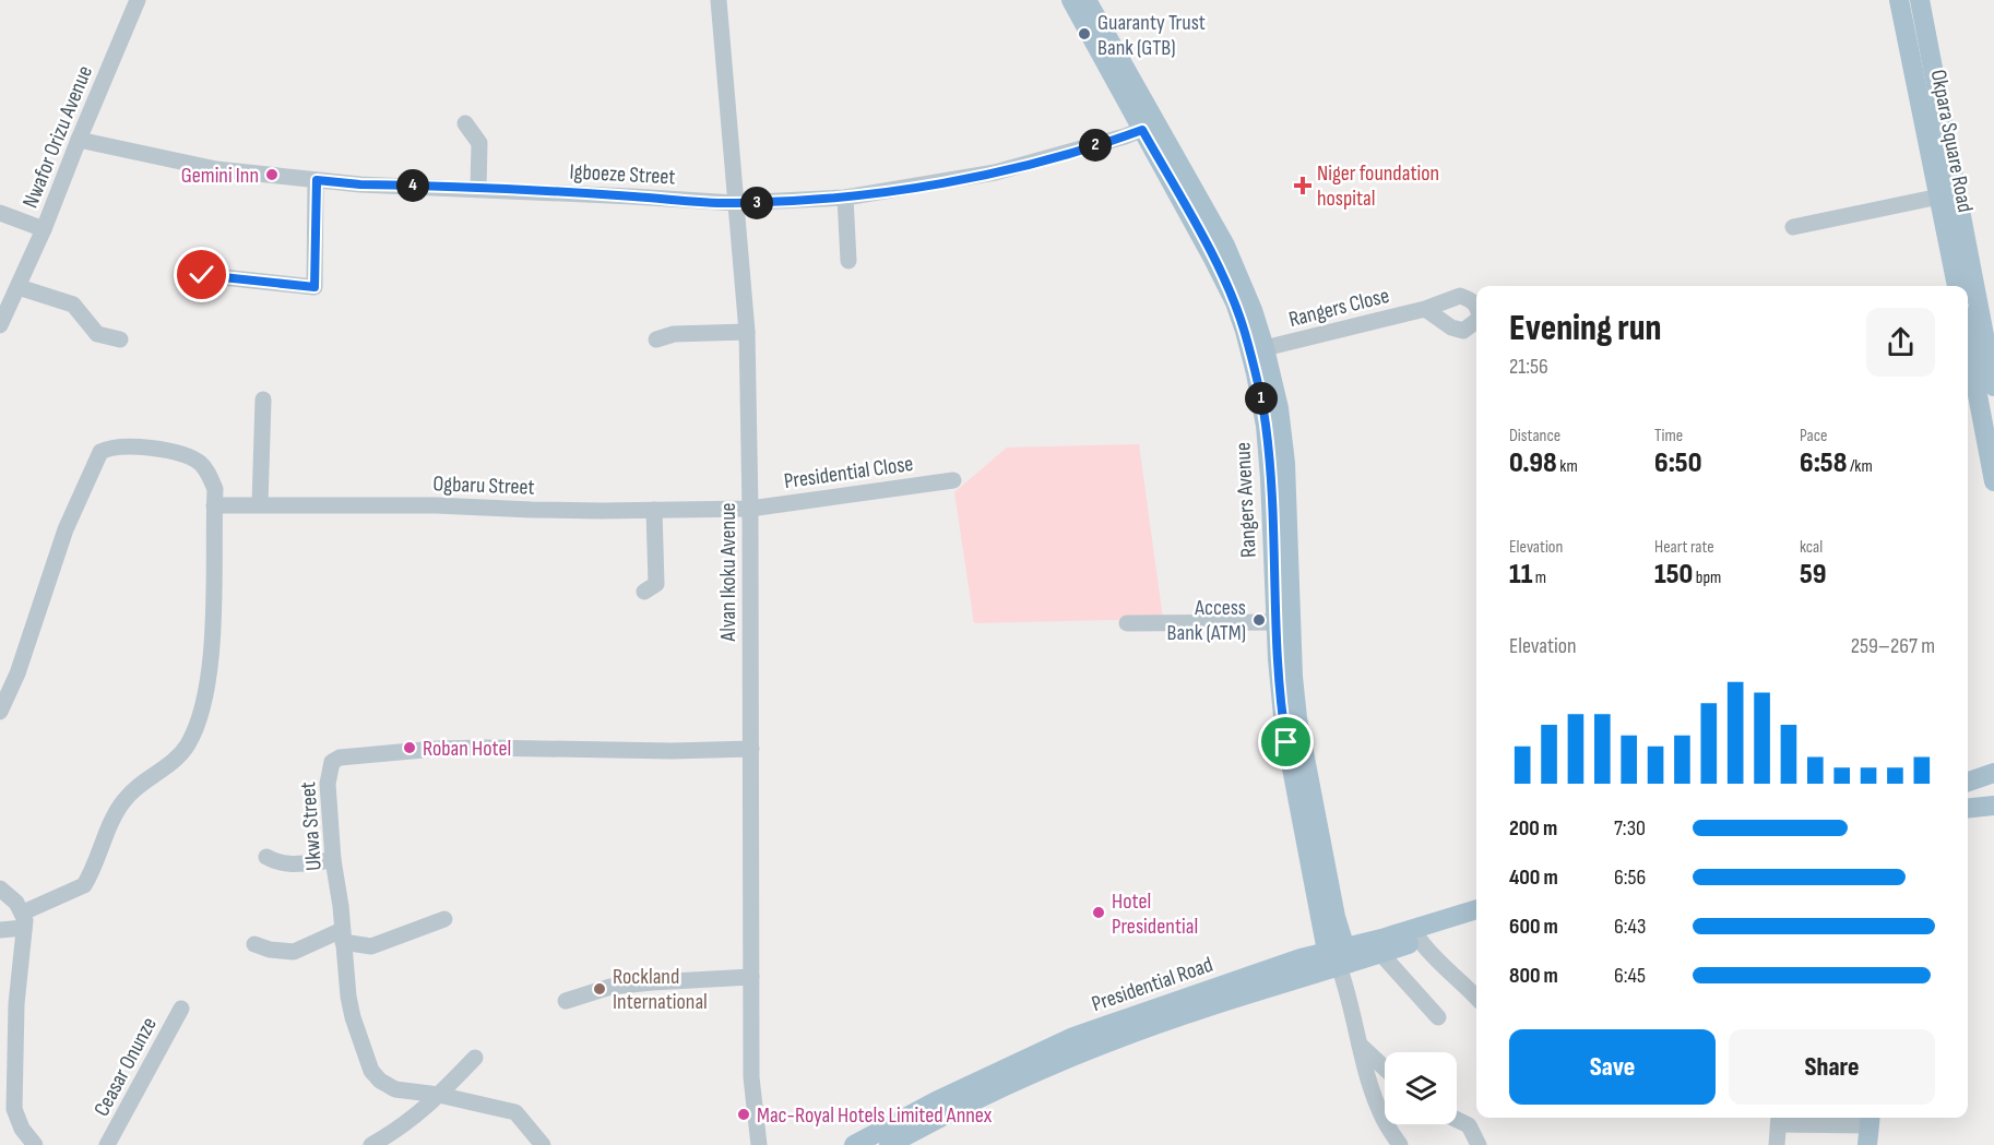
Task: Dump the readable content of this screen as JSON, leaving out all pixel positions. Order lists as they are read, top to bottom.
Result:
{
  "streets": {
    "main road": ["Okpara Square Road", "Rangers Avenue", "Presidential Road"],
    "street": [
      "Nwafor Orizu Avenue",
      "Igboeze Street",
      "Rangers Close",
      "Presidential Close",
      "Ogbaru Street",
      "Alvan Ikoku Avenue",
      "Ukwa Street",
      "Ceasar Onunze"
    ]
  },
  "crossings": [
    ["Nwafor Orizu Avenue", "Igboeze Street"],
    ["Igboeze Street", "Rangers Avenue"],
    ["Igboeze Street", "Alvan Ikoku Avenue"],
    ["Rangers Close", "Rangers Avenue"],
    ["Presidential Close", "Ogbaru Street"],
    ["Presidential Close", "Alvan Ikoku Avenue"],
    ["Ogbaru Street", "Alvan Ikoku Avenue"],
    ["Alvan Ikoku Avenue", "Ukwa Street"]
  ],
  "places": {
    "other": [
      "Guaranty Trust Bank (GTB)",
      "Gemini Inn",
      "Access Bank (ATM)",
      "Roban Hotel",
      "Hotel Presidential",
      "Rockland International",
      "Mac-Royal Hotels Limited Annex"
    ],
    "health": ["Niger foundation hospital"]
  },
  "page": {
    "pins": [
      "2",
      "4",
      "3",
      "1"
    ],
    "heading": ["Evening run", "21:56"],
    "stats": [
      ["Distance", "0.98 km"],
      ["Time", "6:50"],
      ["Pace", "6:58 /km"],
      ["Elevation", "11 m"],
      ["Heart rate", "150 bpm"],
      ["kcal", "59"]
    ],
    "chart": ["Elevation", "259–267 m"],
    "list": [
      {
        "name": "200 m",
        "note": "7:30"
      },
      {
        "name": "400 m",
        "note": "6:56"
      },
      {
        "name": "600 m",
        "note": "6:43"
      },
      {
        "name": "800 m",
        "note": "6:45"
      }
    ],
    "buttons": ["Save", "Share"]
  }
}
